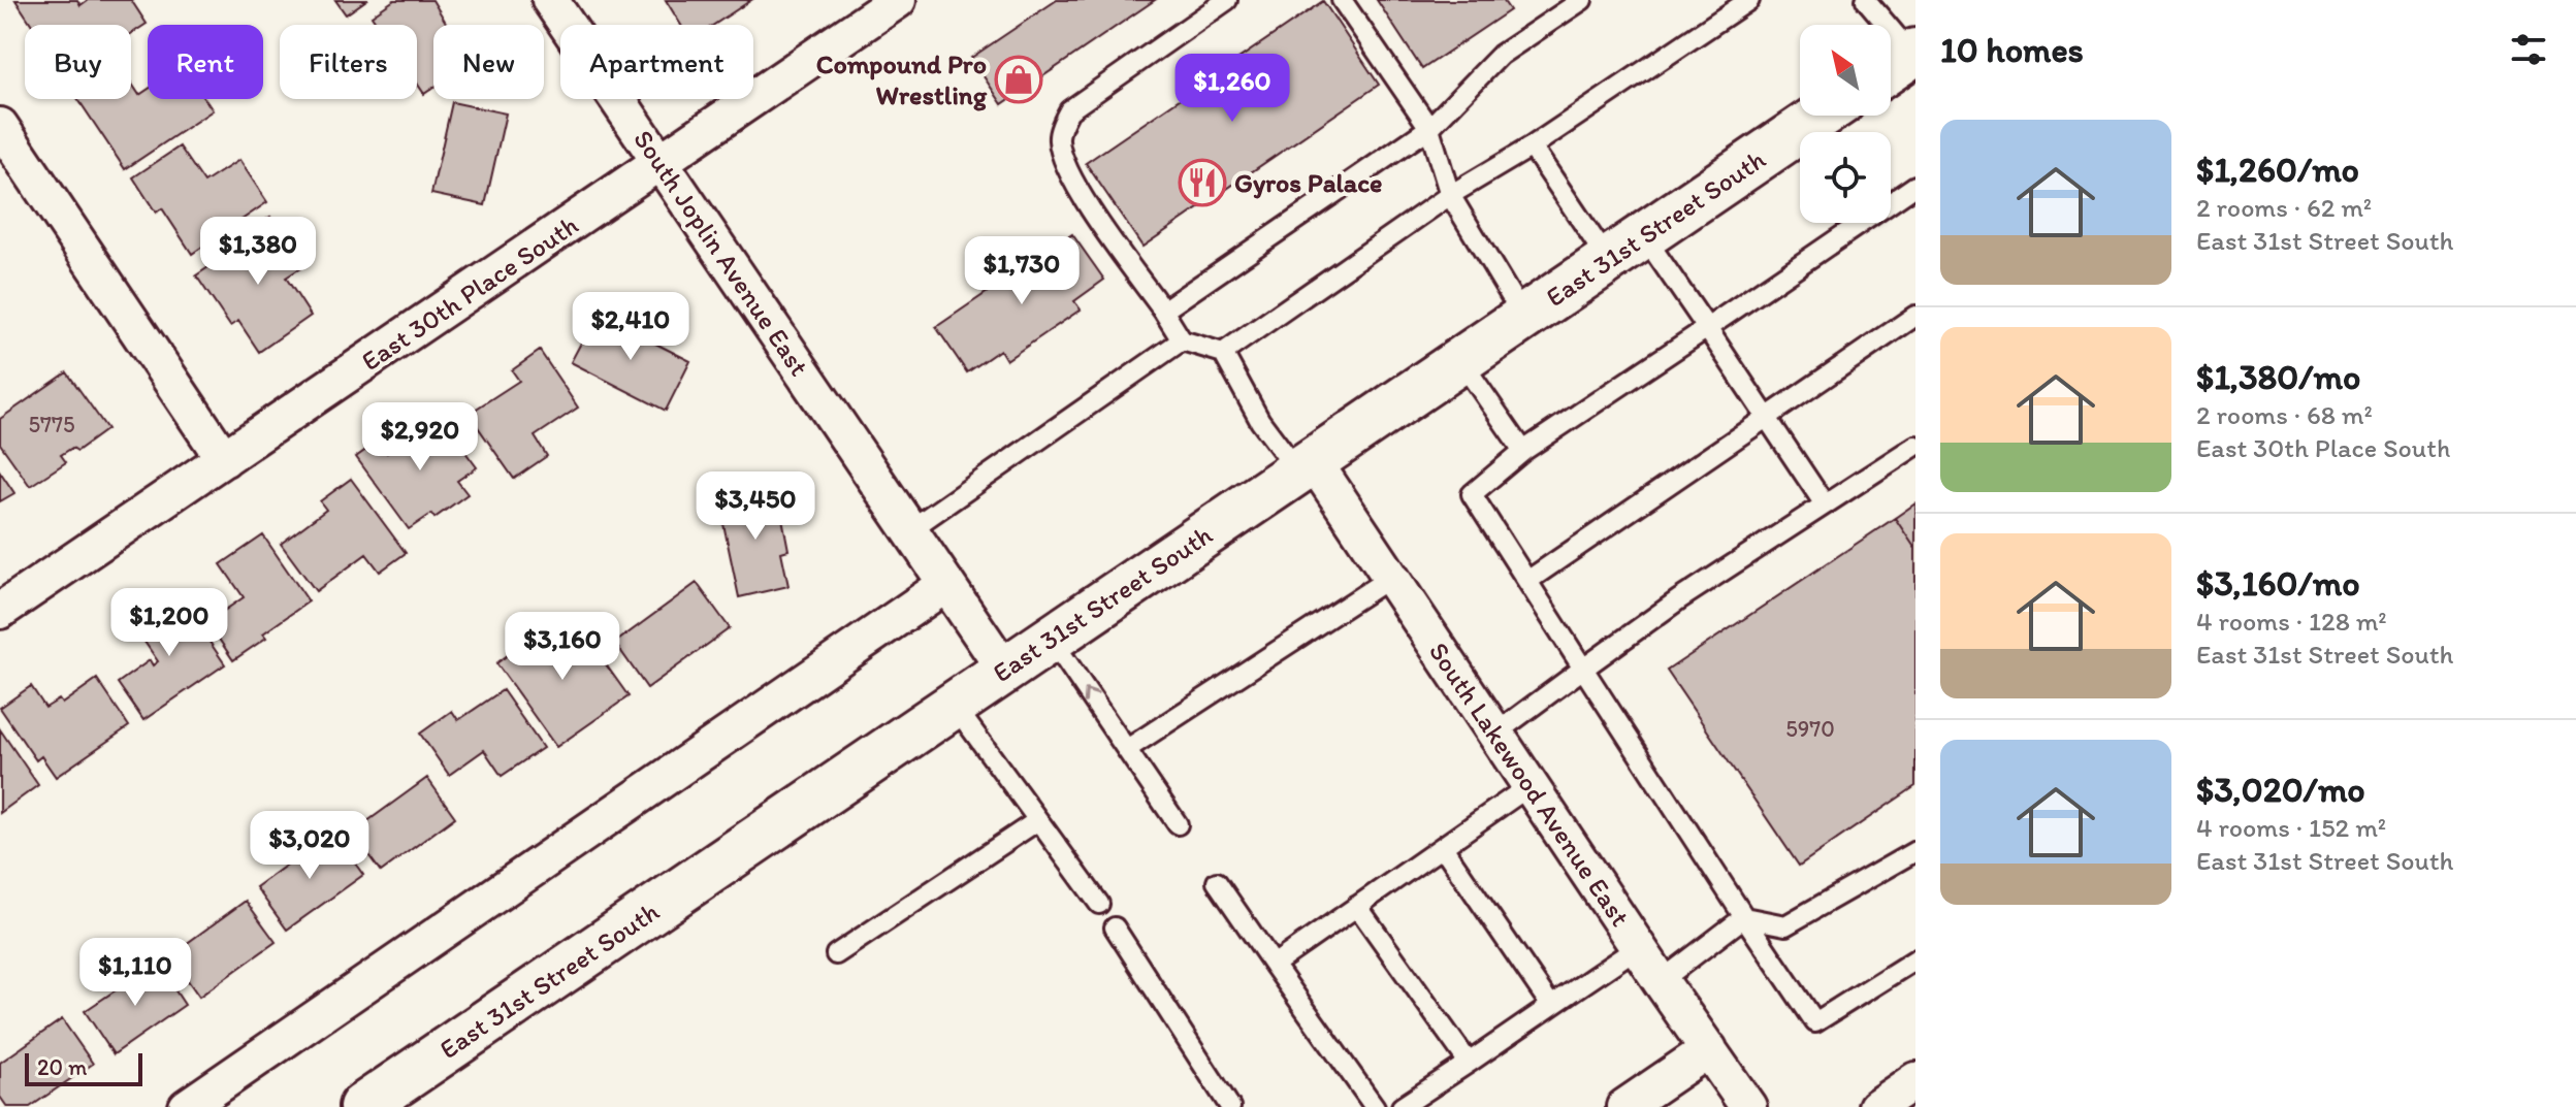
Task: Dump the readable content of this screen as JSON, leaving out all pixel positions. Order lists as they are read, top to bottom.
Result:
{
  "streets": {
    "main road": ["East 31st Street South"],
    "street": ["South Joplin Avenue East", "East 30th Place South", "South Lakewood Avenue East"]
  },
  "crossings": [
    ["East 31st Street South", "South Joplin Avenue East"],
    ["East 31st Street South", "South Lakewood Avenue East"],
    ["South Joplin Avenue East", "East 30th Place South"]
  ],
  "places": {
    "shop": ["Compound Pro Wrestling"],
    "restaurant": ["Gyros Palace"]
  },
  "house_numbers": ["5775", "5970"],
  "scale_bar": "20 m",
  "north": "top left",
  "page": {
    "heading": "10 homes",
    "chip": [
      "Buy",
      "Rent",
      "Filters",
      "New",
      "Apartment"
    ],
    "price": [
      "$1,260",
      "$1,380",
      "$1,730",
      "$2,410",
      "$2,920",
      "$3,450",
      "$1,200",
      "$3,160",
      "$3,020",
      "$1,110"
    ],
    "list": [
      {
        "name": "$1,260/mo",
        "note": "2 rooms · 62 m² · East 31st Street South"
      },
      {
        "name": "$1,380/mo",
        "note": "2 rooms · 68 m² · East 30th Place South"
      },
      {
        "name": "$3,160/mo",
        "note": "4 rooms · 128 m² · East 31st Street South"
      },
      {
        "name": "$3,020/mo",
        "note": "4 rooms · 152 m² · East 31st Street South"
      }
    ],
    "scale": "20 m"
  }
}
